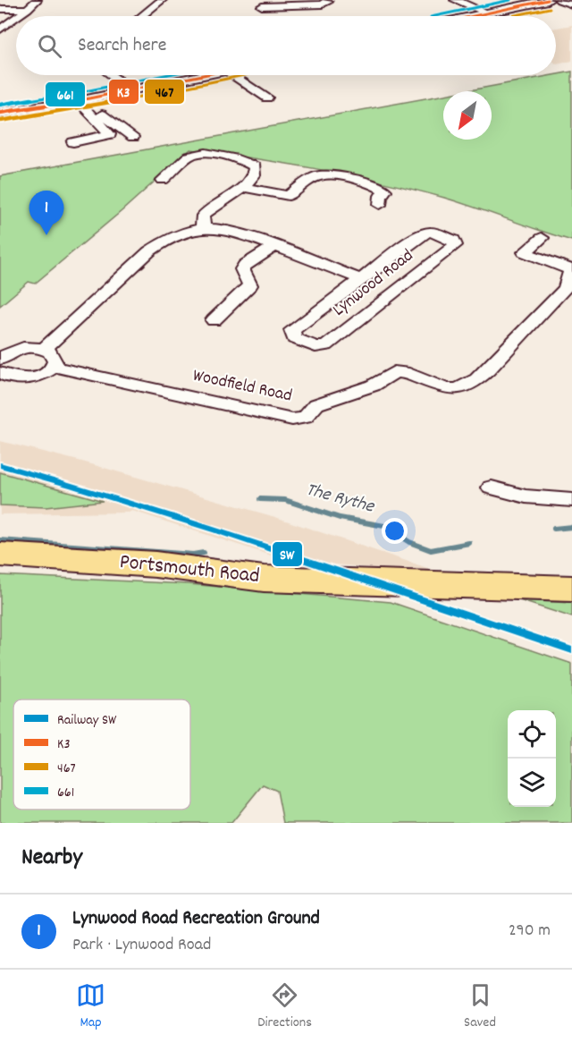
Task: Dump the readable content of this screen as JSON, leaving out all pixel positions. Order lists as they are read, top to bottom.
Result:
{
  "streets": {
    "main road": ["Portsmouth Road"],
    "street": ["Lynwood Road", "Woodfield Road"]
  },
  "water": ["The Rythe"],
  "lines": [
    "transit line K3",
    "transit line 661",
    "transit line 467",
    "rail line SW"
  ],
  "legend": [
    "Railway SW",
    "K3",
    "467",
    "661"
  ],
  "north": "bottom left",
  "page": {
    "search": "Search here",
    "pins": "1",
    "heading": "Nearby",
    "list": [
      {
        "mark": "1",
        "name": "Lynwood Road Recreation Ground",
        "note": "Park · Lynwood Road",
        "value": "290 m"
      }
    ],
    "nav": ["Map", "Directions", "Saved"]
  }
}
